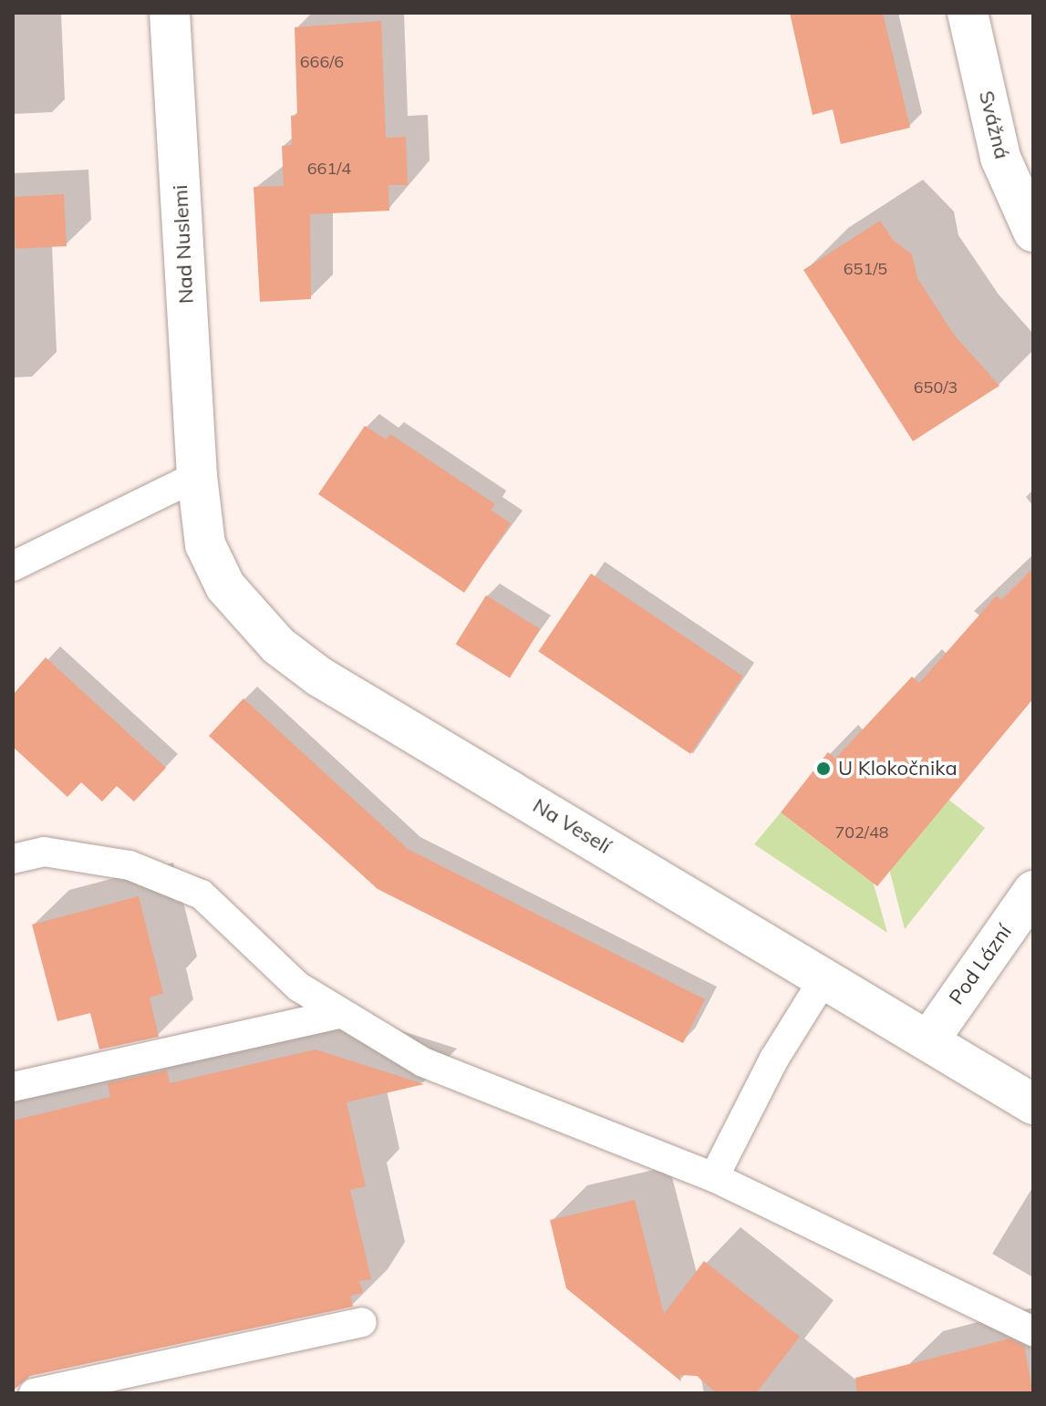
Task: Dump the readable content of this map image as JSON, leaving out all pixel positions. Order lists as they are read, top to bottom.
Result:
{
  "streets": {
    "street": [
      "Svážná",
      "Nad Nuslemi",
      "Na Veselí",
      "Pod Lázní"
    ]
  },
  "crossings": [
    ["Nad Nuslemi", "Na Veselí"],
    ["Na Veselí", "Pod Lázní"]
  ],
  "places": ["U Klokočnika"],
  "house_numbers": [
    "666/6",
    "661/4",
    "651/5",
    "650/3",
    "702/48"
  ]
}
